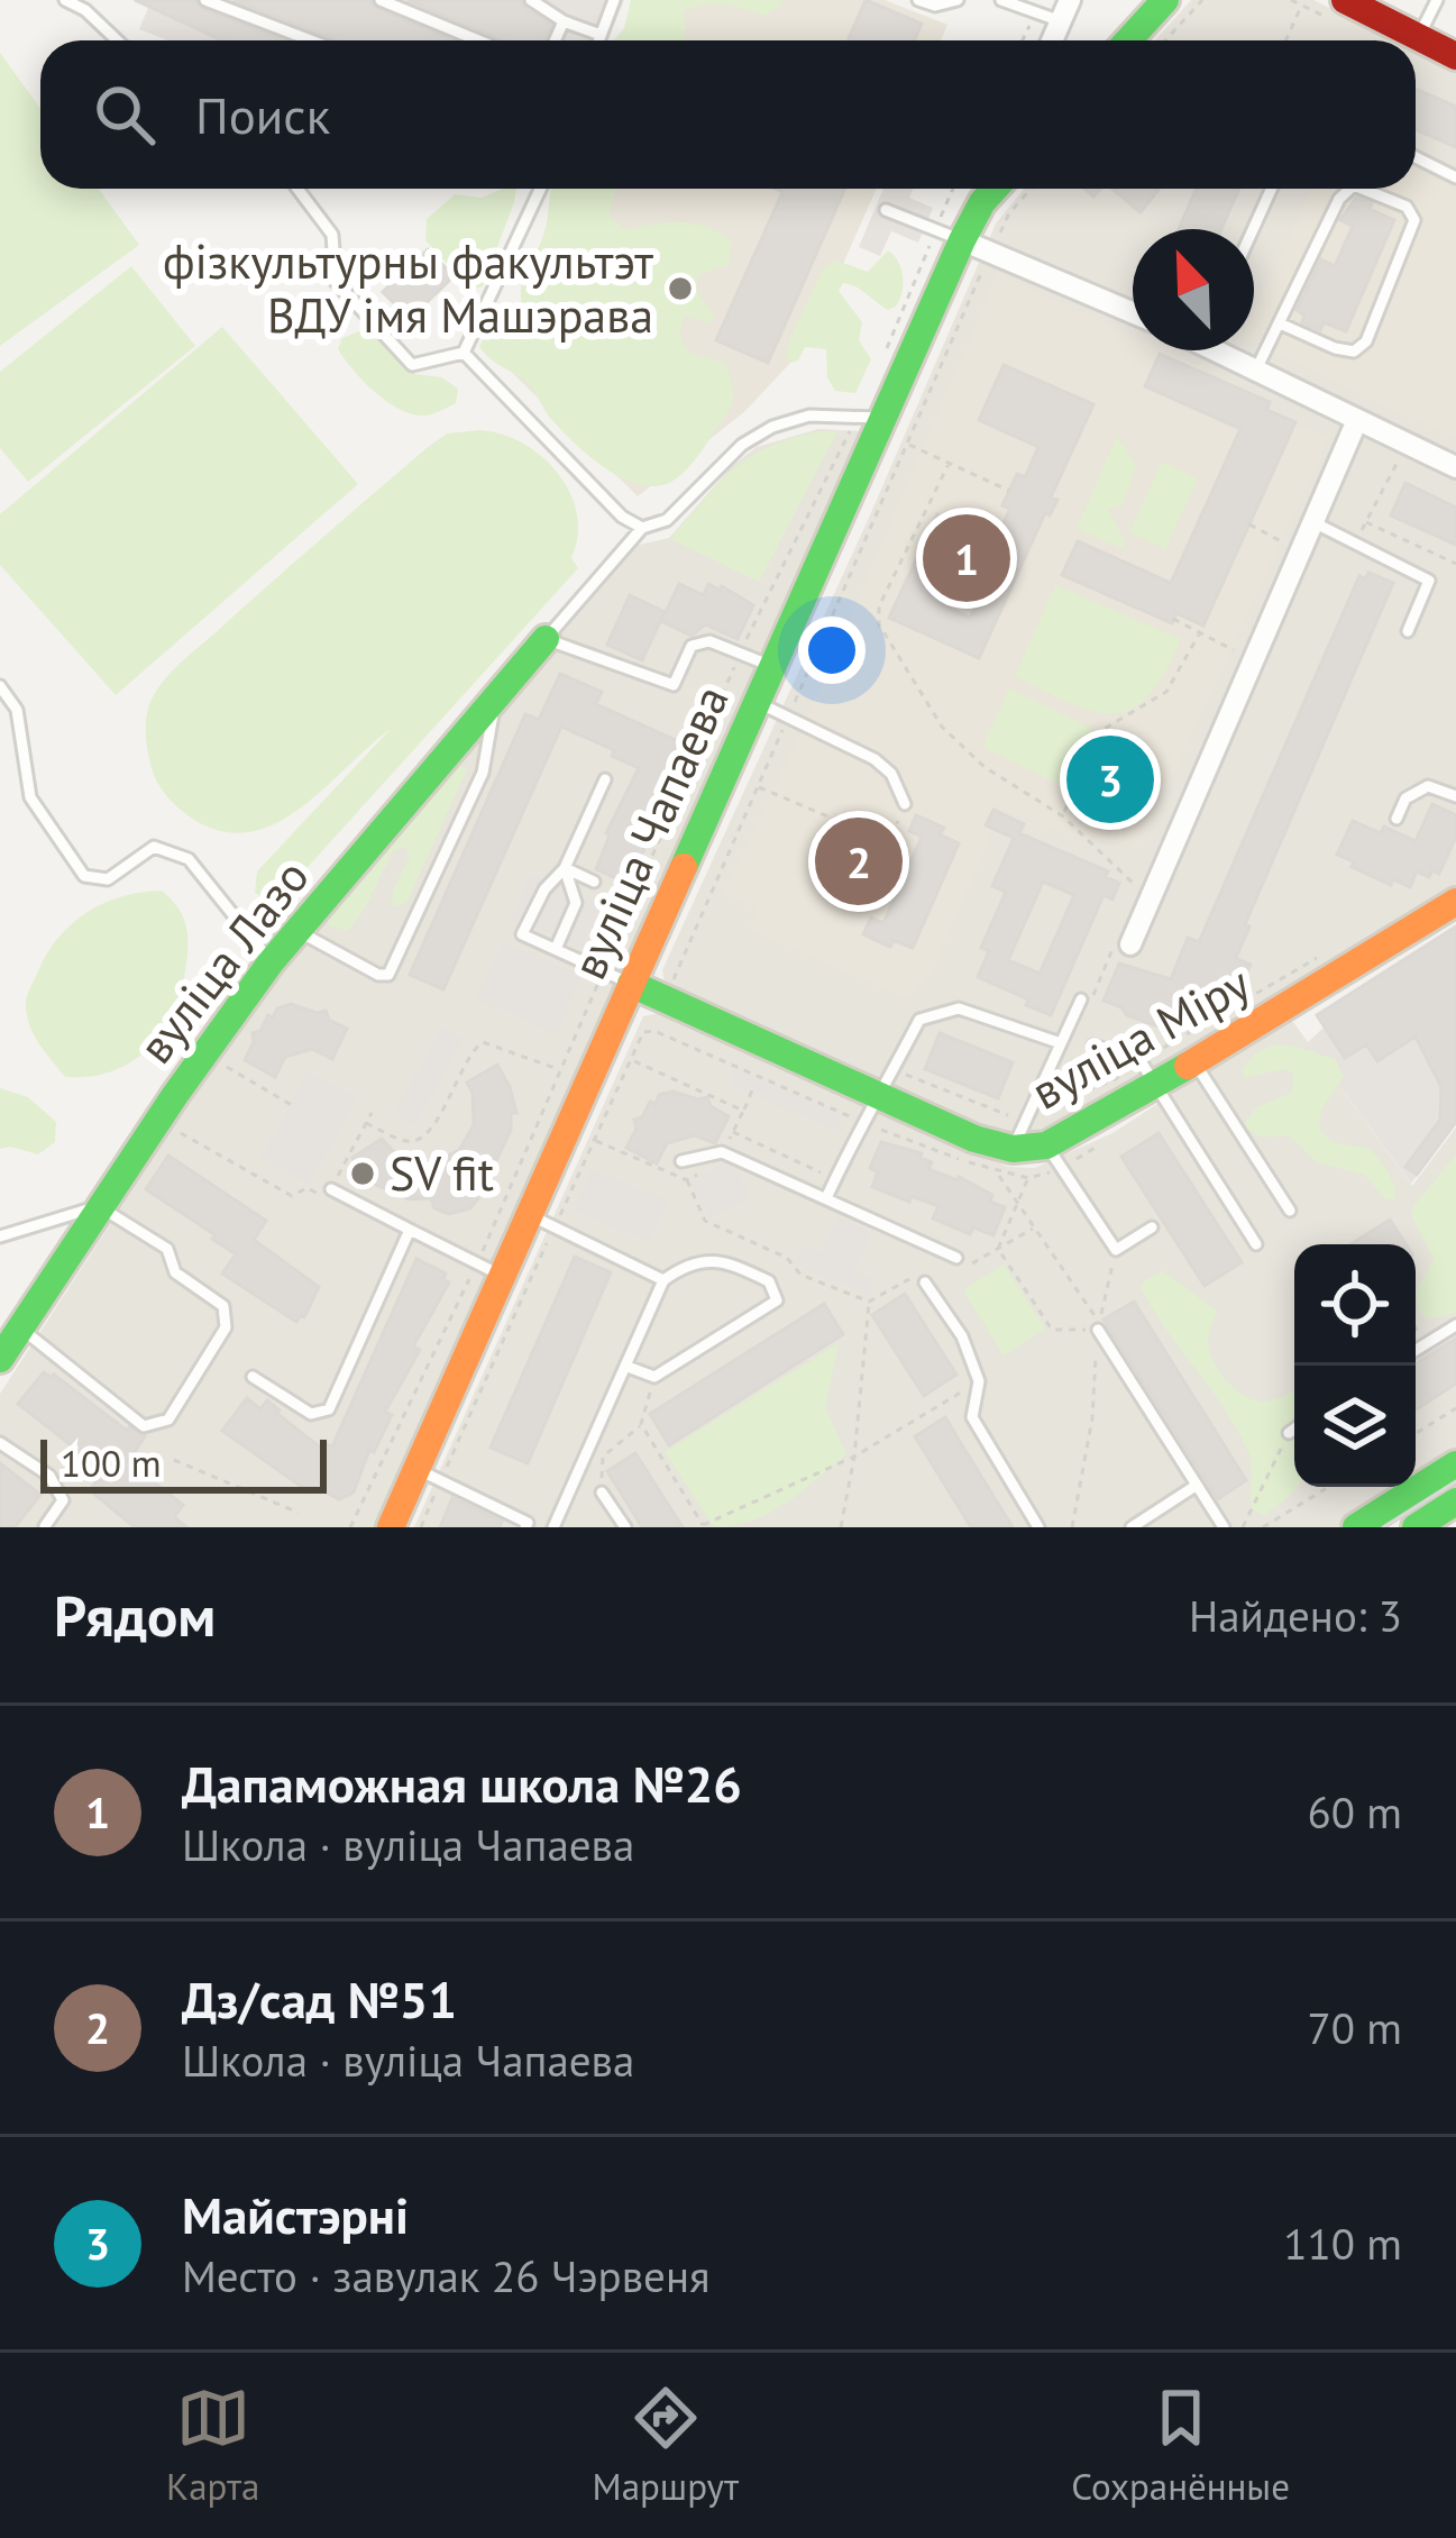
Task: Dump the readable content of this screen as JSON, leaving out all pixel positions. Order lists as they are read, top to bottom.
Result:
{
  "streets": {
    "street": ["вуліца Чапаева", "вуліца Лазо", "вуліца Міру"]
  },
  "crossings": [
    ["вуліца Чапаева", "вуліца Міру"]
  ],
  "places": ["фізкультурны факультэт ВДУ імя Машэрава", "SV fit"],
  "scale_bar": "100 m",
  "north": "top left",
  "page": {
    "search": "Поиск",
    "pins": ["1", "3", "2"],
    "scale": "100 m",
    "heading": ["Рядом", "Найдено: 3"],
    "list": [
      {
        "mark": "1",
        "name": "Дапаможная школа №26",
        "note": "Школа · вуліца Чапаева",
        "value": "60 m"
      },
      {
        "mark": "2",
        "name": "Дз/сад №51",
        "note": "Школа · вуліца Чапаева",
        "value": "70 m"
      },
      {
        "mark": "3",
        "name": "Майстэрні",
        "note": "Место · завулак 26 Чэрвеня",
        "value": "110 m"
      }
    ],
    "nav": ["Карта", "Маршрут", "Сохранённые"]
  }
}
